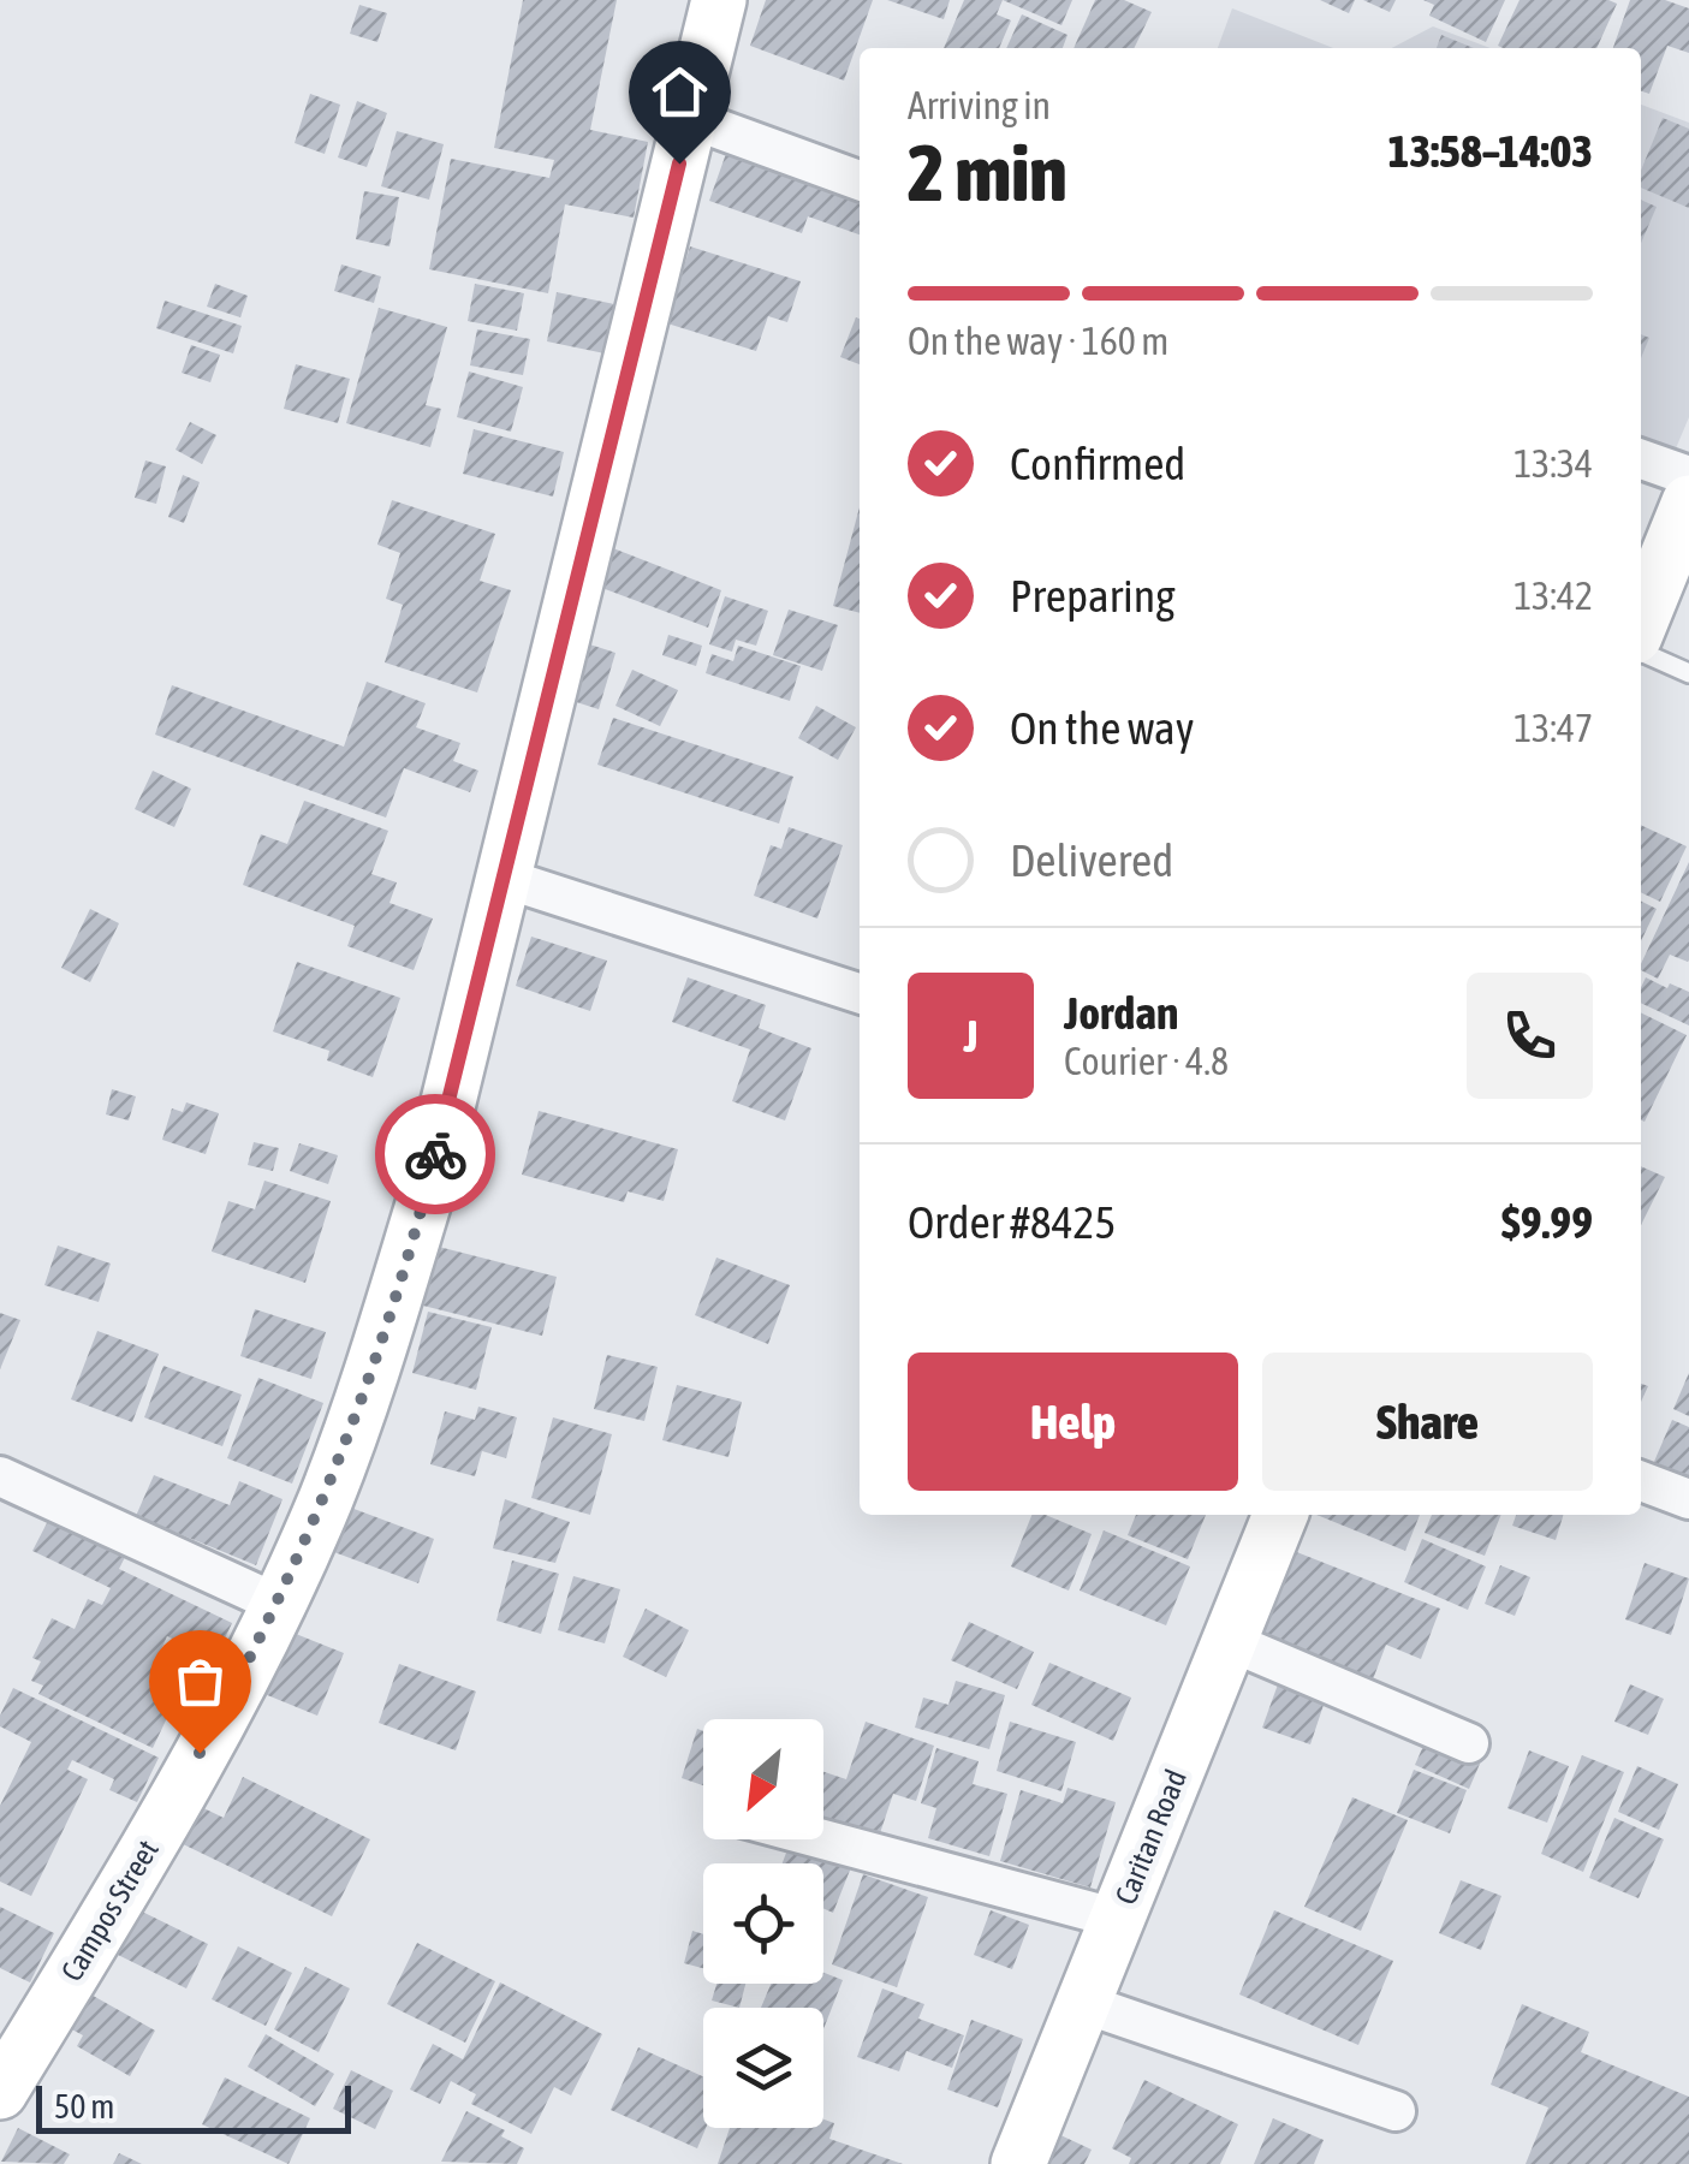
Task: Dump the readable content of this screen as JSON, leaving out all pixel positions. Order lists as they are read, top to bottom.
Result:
{
  "streets": {
    "street": ["Caritan Road", "Campos Street"]
  },
  "scale_bar": "50 m",
  "north": "bottom left",
  "page": {
    "heading": ["2 min", "Arriving in", "13:58–14:03"],
    "panel": [
      "Jordan",
      "Courier · 4.8",
      "Order #8425",
      "$9.99"
    ],
    "bar": "On the way · 160 m",
    "list": [
      ["Confirmed", "13:34"],
      ["Preparing", "13:42"],
      ["On the way", "13:47"],
      "Delivered"
    ],
    "round": "J",
    "buttons": ["Help", "Share"],
    "scale": "50 m"
  }
}
